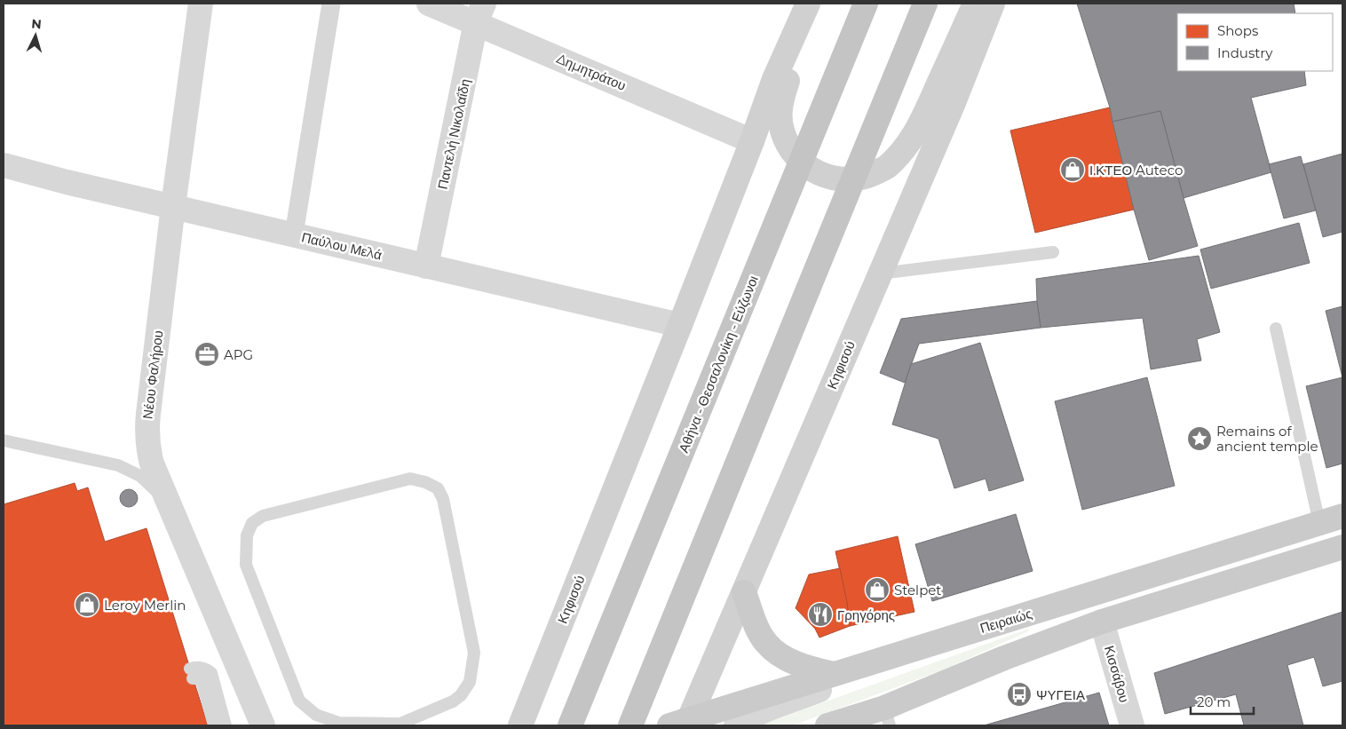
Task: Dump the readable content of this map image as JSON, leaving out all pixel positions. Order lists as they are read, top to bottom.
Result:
{
  "streets": {
    "highway": ["Αθήνα - Θεσσαλονίκη - Εύζωνοι"],
    "main road": ["Κηφισού", "Πειραιώς"],
    "street": [
      "Δημητράτου",
      "Παντελή Νικολαΐδη",
      "Παύλου Μελά",
      "Νέου Φαλήρου",
      "Κισσάβου"
    ]
  },
  "crossings": [
    ["Δημητράτου", "Παντελή Νικολαΐδη"],
    ["Δημητράτου", "Κηφισού"],
    ["Παντελή Νικολαΐδη", "Παύλου Μελά"],
    ["Παύλου Μελά", "Κηφισού"],
    ["Παύλου Μελά", "Νέου Φαλήρου"],
    ["Κηφισού", "Πειραιώς"]
  ],
  "places": {
    "shop": ["Ι.ΚΤΕΟ Auteco", "Stelpet", "Leroy Merlin"],
    "office": ["APG"],
    "place": ["Remains of ancient temple"],
    "restaurant": ["Γρηγόρης"],
    "bus stop": ["ΨΥΓΕΙΑ"]
  },
  "legend": ["Shops", "Industry"],
  "scale_bar": "20 m",
  "north": "top"
}
